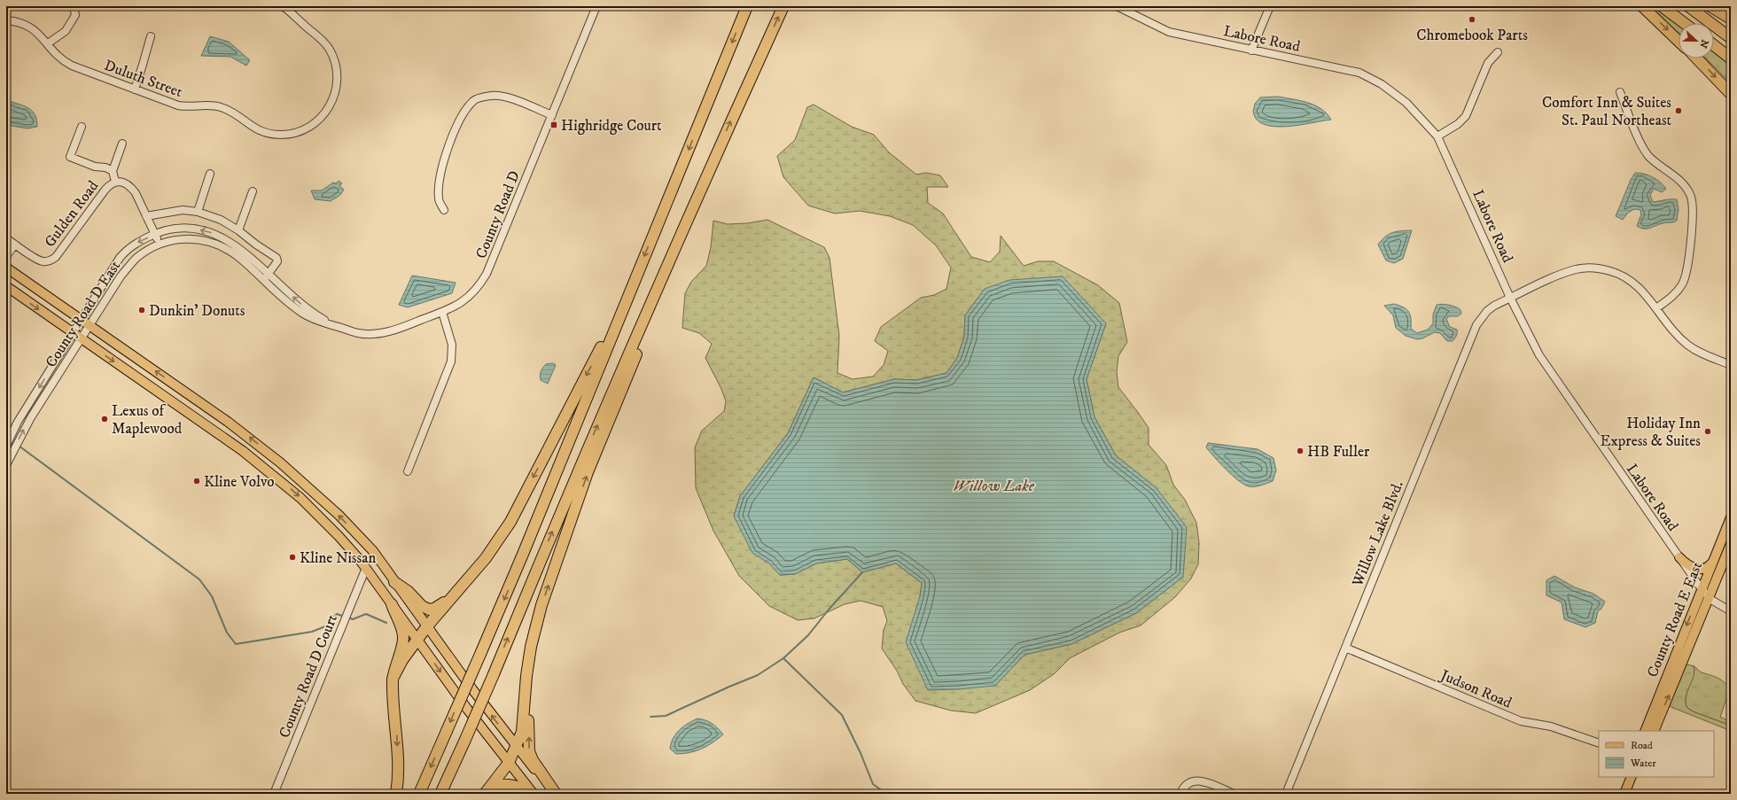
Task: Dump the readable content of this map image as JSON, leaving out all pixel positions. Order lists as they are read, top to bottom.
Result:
{
  "streets": {
    "main road": ["County Road E East"],
    "street": [
      "Labore Road",
      "Duluth Street",
      "Gulden Road",
      "County Road D",
      "County Road D East",
      "Willow Lake Blvd.",
      "County Road D Court",
      "Judson Road"
    ]
  },
  "crossings": [
    ["Labore Road", "Willow Lake Blvd."],
    ["Labore Road", "County Road E East"],
    ["Gulden Road", "County Road D East"],
    ["County Road D", "County Road D East"],
    ["Willow Lake Blvd.", "Judson Road"]
  ],
  "water": ["Willow Lake"],
  "places": {
    "other": [
      "Chromebook Parts",
      "Comfort Inn & Suites St. Paul Northeast",
      "Dunkin’ Donuts",
      "Lexus of Maplewood",
      "Holiday Inn Express & Suites",
      "HB Fuller",
      "Kline Volvo",
      "Kline Nissan"
    ],
    "transit": ["Highridge Court"]
  },
  "legend": ["Road", "Water"],
  "north": "right"
}
